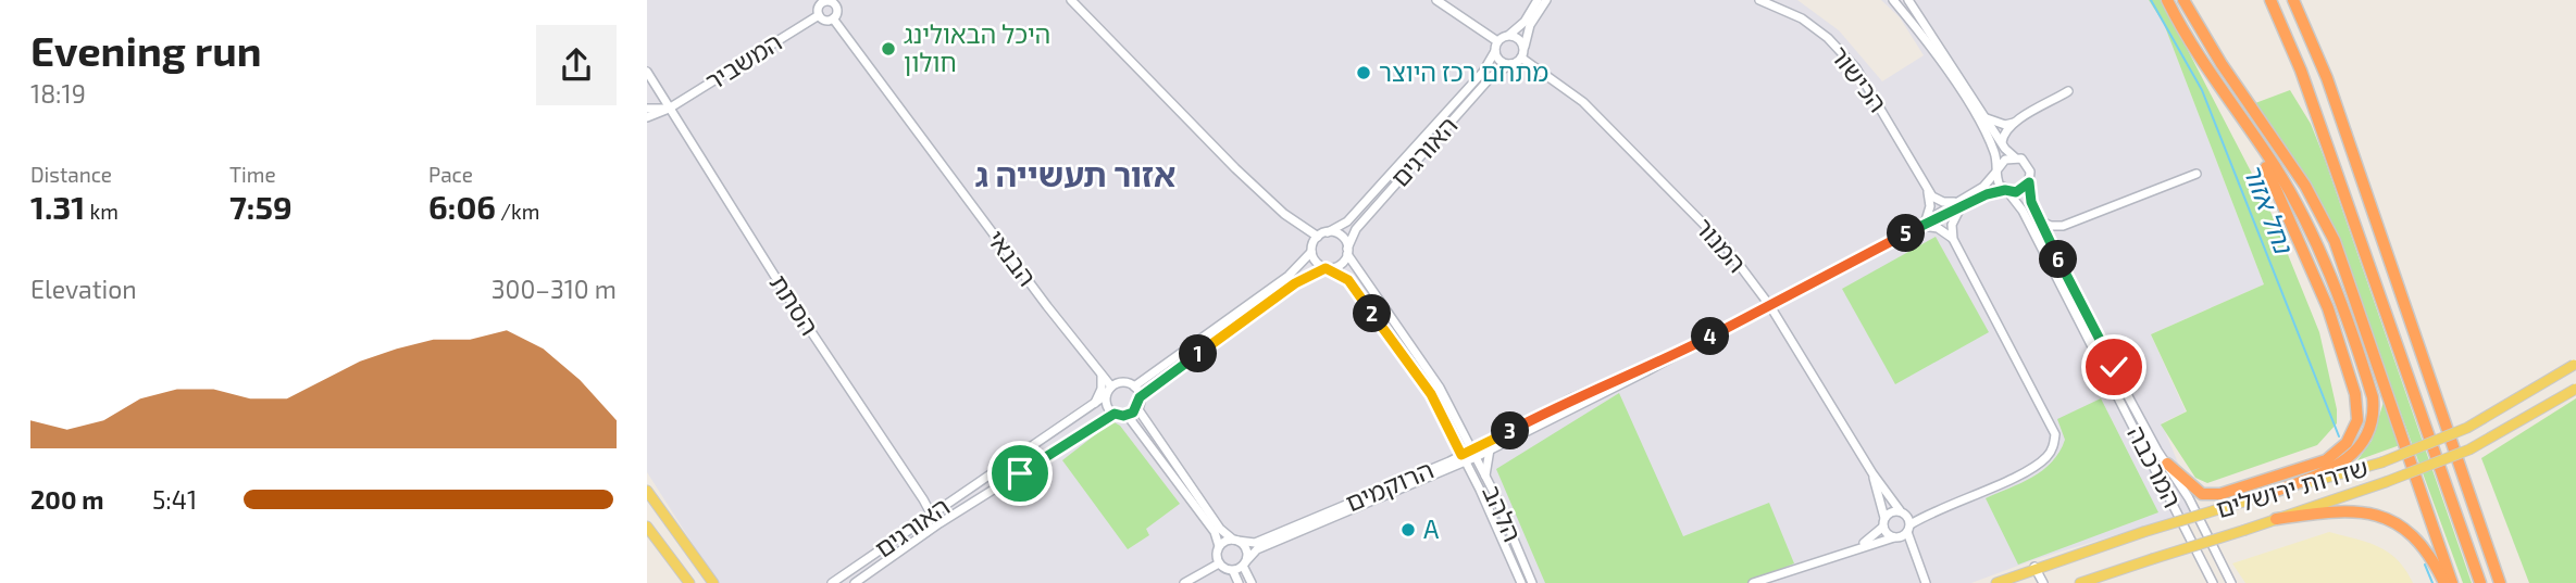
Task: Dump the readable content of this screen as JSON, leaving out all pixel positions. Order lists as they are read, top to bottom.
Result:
{
  "streets": {
    "main road": ["שדרות ירושלים"],
    "street": [
      "המשביר",
      "הכישור",
      "האורגים",
      "המנור",
      "הבנאי",
      "הסתת",
      "המרכבה",
      "הרוקמים",
      "הלהב"
    ]
  },
  "crossings": [
    ["המשביר", "הסתת"],
    ["האורגים", "המנור"],
    ["האורגים", "הבנאי"],
    ["האורגים", "הסתת"],
    ["האורגים", "הלהב"],
    ["המנור", "הרוקמים"],
    ["המרכבה", "הרוקמים"],
    ["הרוקמים", "הלהב"]
  ],
  "districts": ["אזור תעשייה ג"],
  "water": ["נחל אזור"],
  "places": ["היכל הבאולינג חולון", "מתחם רכז היוצר", "A"],
  "page": {
    "heading": ["Evening run", "18:19"],
    "stats": [
      ["Distance", "1.31 km"],
      ["Time", "7:59"],
      ["Pace", "6:06 /km"]
    ],
    "pins": [
      "5",
      "6",
      "2",
      "4",
      "1",
      "3"
    ],
    "chart": ["Elevation", "300–310 m"],
    "list": [
      {
        "name": "200 m",
        "note": "5:41"
      }
    ]
  }
}
